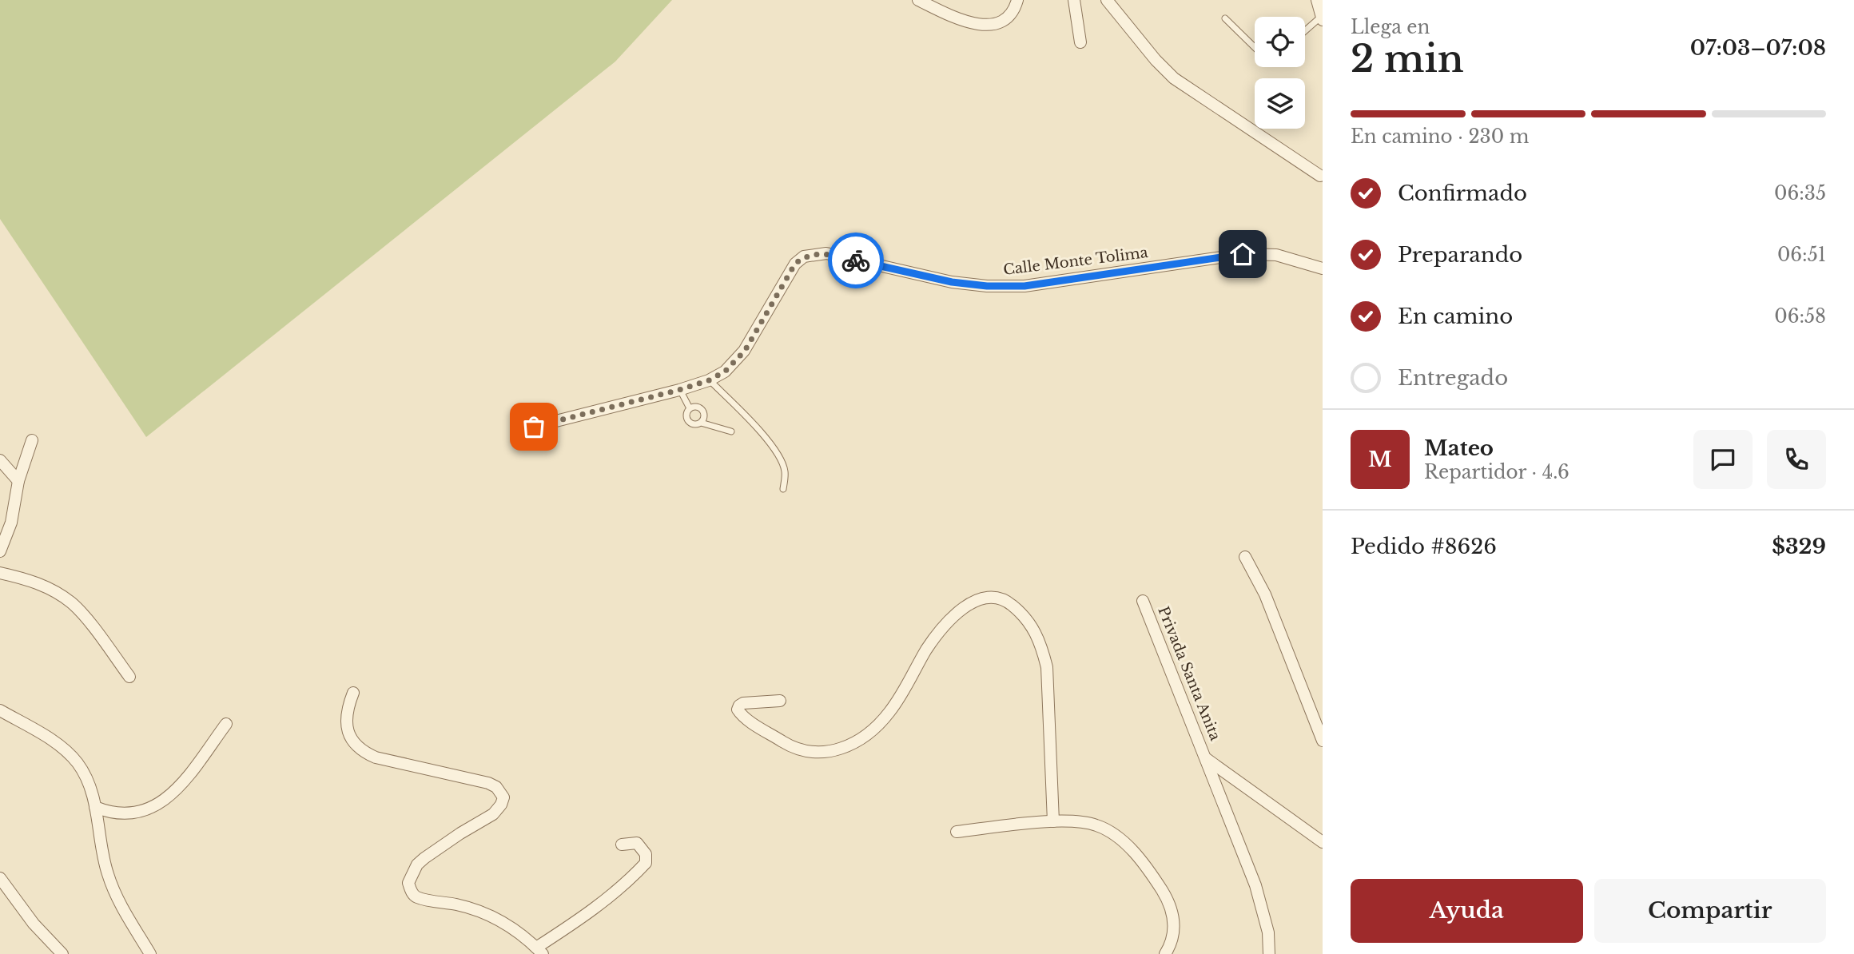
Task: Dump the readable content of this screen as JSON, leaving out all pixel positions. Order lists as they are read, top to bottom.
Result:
{
  "streets": {
    "street": ["Calle Monte Tolima", "Privada Santa Anita"]
  },
  "page": {
    "heading": ["2 min", "Llega en", "07:03–07:08"],
    "panel": [
      "Mateo",
      "Repartidor · 4.6",
      "Pedido #8626",
      "$329"
    ],
    "bar": "En camino · 230 m",
    "list": [
      ["Confirmado", "06:35"],
      ["Preparando", "06:51"],
      ["En camino", "06:58"],
      "Entregado"
    ],
    "round": "M",
    "buttons": ["Ayuda", "Compartir"]
  }
}
